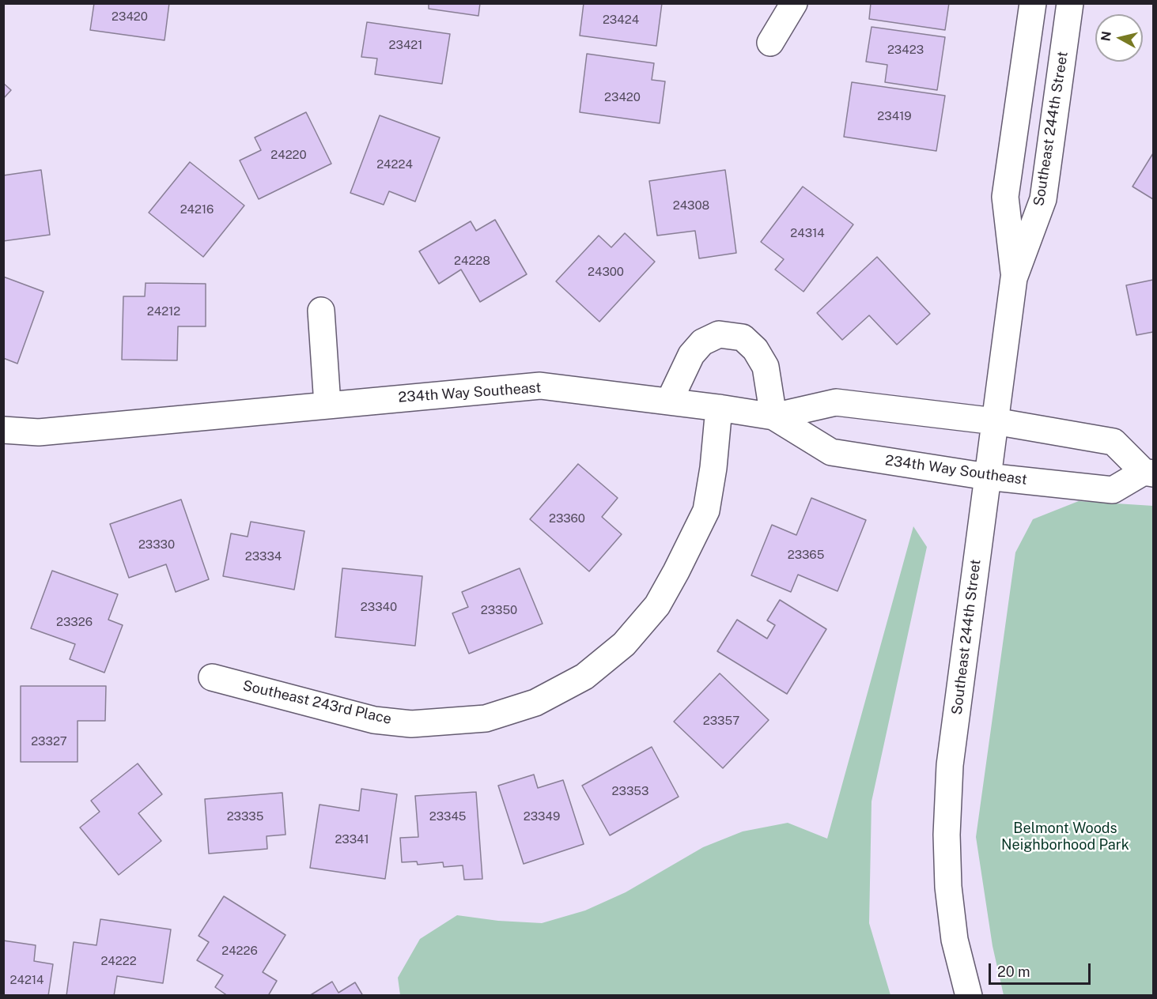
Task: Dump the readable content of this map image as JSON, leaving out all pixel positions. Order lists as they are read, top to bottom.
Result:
{
  "streets": {
    "street": ["Southeast 244th Street", "234th Way Southeast", "Southeast 243rd Place"]
  },
  "crossings": [
    ["Southeast 244th Street", "234th Way Southeast"],
    ["234th Way Southeast", "Southeast 243rd Place"]
  ],
  "parks": ["Belmont Woods Neighborhood Park"],
  "house_numbers": [
    "23420",
    "23424",
    "23421",
    "23423",
    "23420",
    "23419",
    "24220",
    "24224",
    "24308",
    "24216",
    "24314",
    "24228",
    "24300",
    "24212",
    "23360",
    "23330",
    "23365",
    "23334",
    "23340",
    "23350",
    "23326",
    "23357",
    "23327",
    "23353",
    "23335",
    "23345",
    "23349",
    "23341",
    "24226",
    "24222",
    "24214"
  ],
  "scale_bar": "20 m",
  "north": "left"
}
